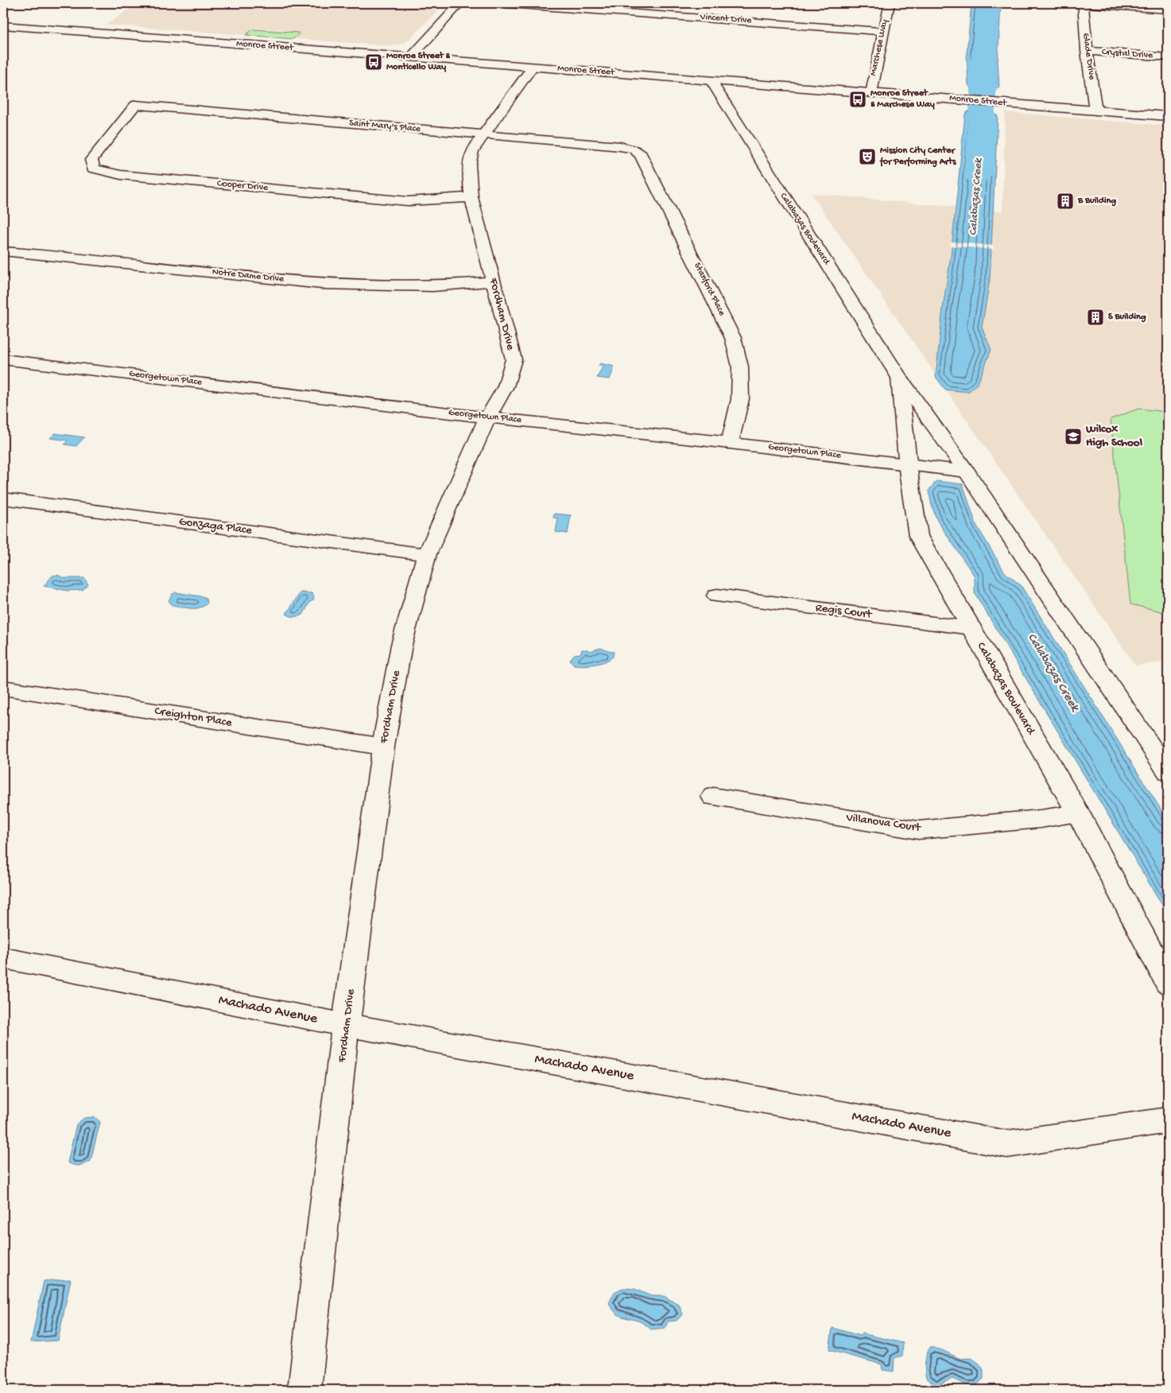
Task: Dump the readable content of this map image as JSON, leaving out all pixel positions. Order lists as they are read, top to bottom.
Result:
{
  "streets": {
    "street": [
      "Vincent Drive",
      "Monroe Street",
      "Marchese Way",
      "Crystal Drive",
      "Glade Drive",
      "Saint Mary's Place",
      "Cooper Drive",
      "Calabazas Boulevard",
      "Notre Dame Drive",
      "Stanford Place",
      "Fordham Drive",
      "Georgetown Place",
      "Gonzaga Place",
      "Regis Court",
      "Creighton Place",
      "Villanova Court",
      "Machado Avenue"
    ]
  },
  "crossings": [
    ["Vincent Drive", "Marchese Way"],
    ["Monroe Street", "Marchese Way"],
    ["Monroe Street", "Glade Drive"],
    ["Monroe Street", "Calabazas Boulevard"],
    ["Monroe Street", "Fordham Drive"],
    ["Crystal Drive", "Glade Drive"],
    ["Saint Mary's Place", "Cooper Drive"],
    ["Saint Mary's Place", "Stanford Place"],
    ["Saint Mary's Place", "Fordham Drive"],
    ["Cooper Drive", "Fordham Drive"],
    ["Calabazas Boulevard", "Georgetown Place"],
    ["Calabazas Boulevard", "Regis Court"],
    ["Calabazas Boulevard", "Villanova Court"],
    ["Notre Dame Drive", "Fordham Drive"],
    ["Stanford Place", "Georgetown Place"],
    ["Fordham Drive", "Georgetown Place"],
    ["Fordham Drive", "Gonzaga Place"],
    ["Fordham Drive", "Creighton Place"],
    ["Fordham Drive", "Machado Avenue"]
  ],
  "water": ["Calabazas Creek"],
  "places": {
    "bus stop": ["Monroe Street & Monticello Way", "Monroe Street & Marchese Way"],
    "theatre": ["Mission City Center for Performing Arts"],
    "building": ["B Building", "S Building"],
    "school or university": ["Wilcox High School"]
  }
}
